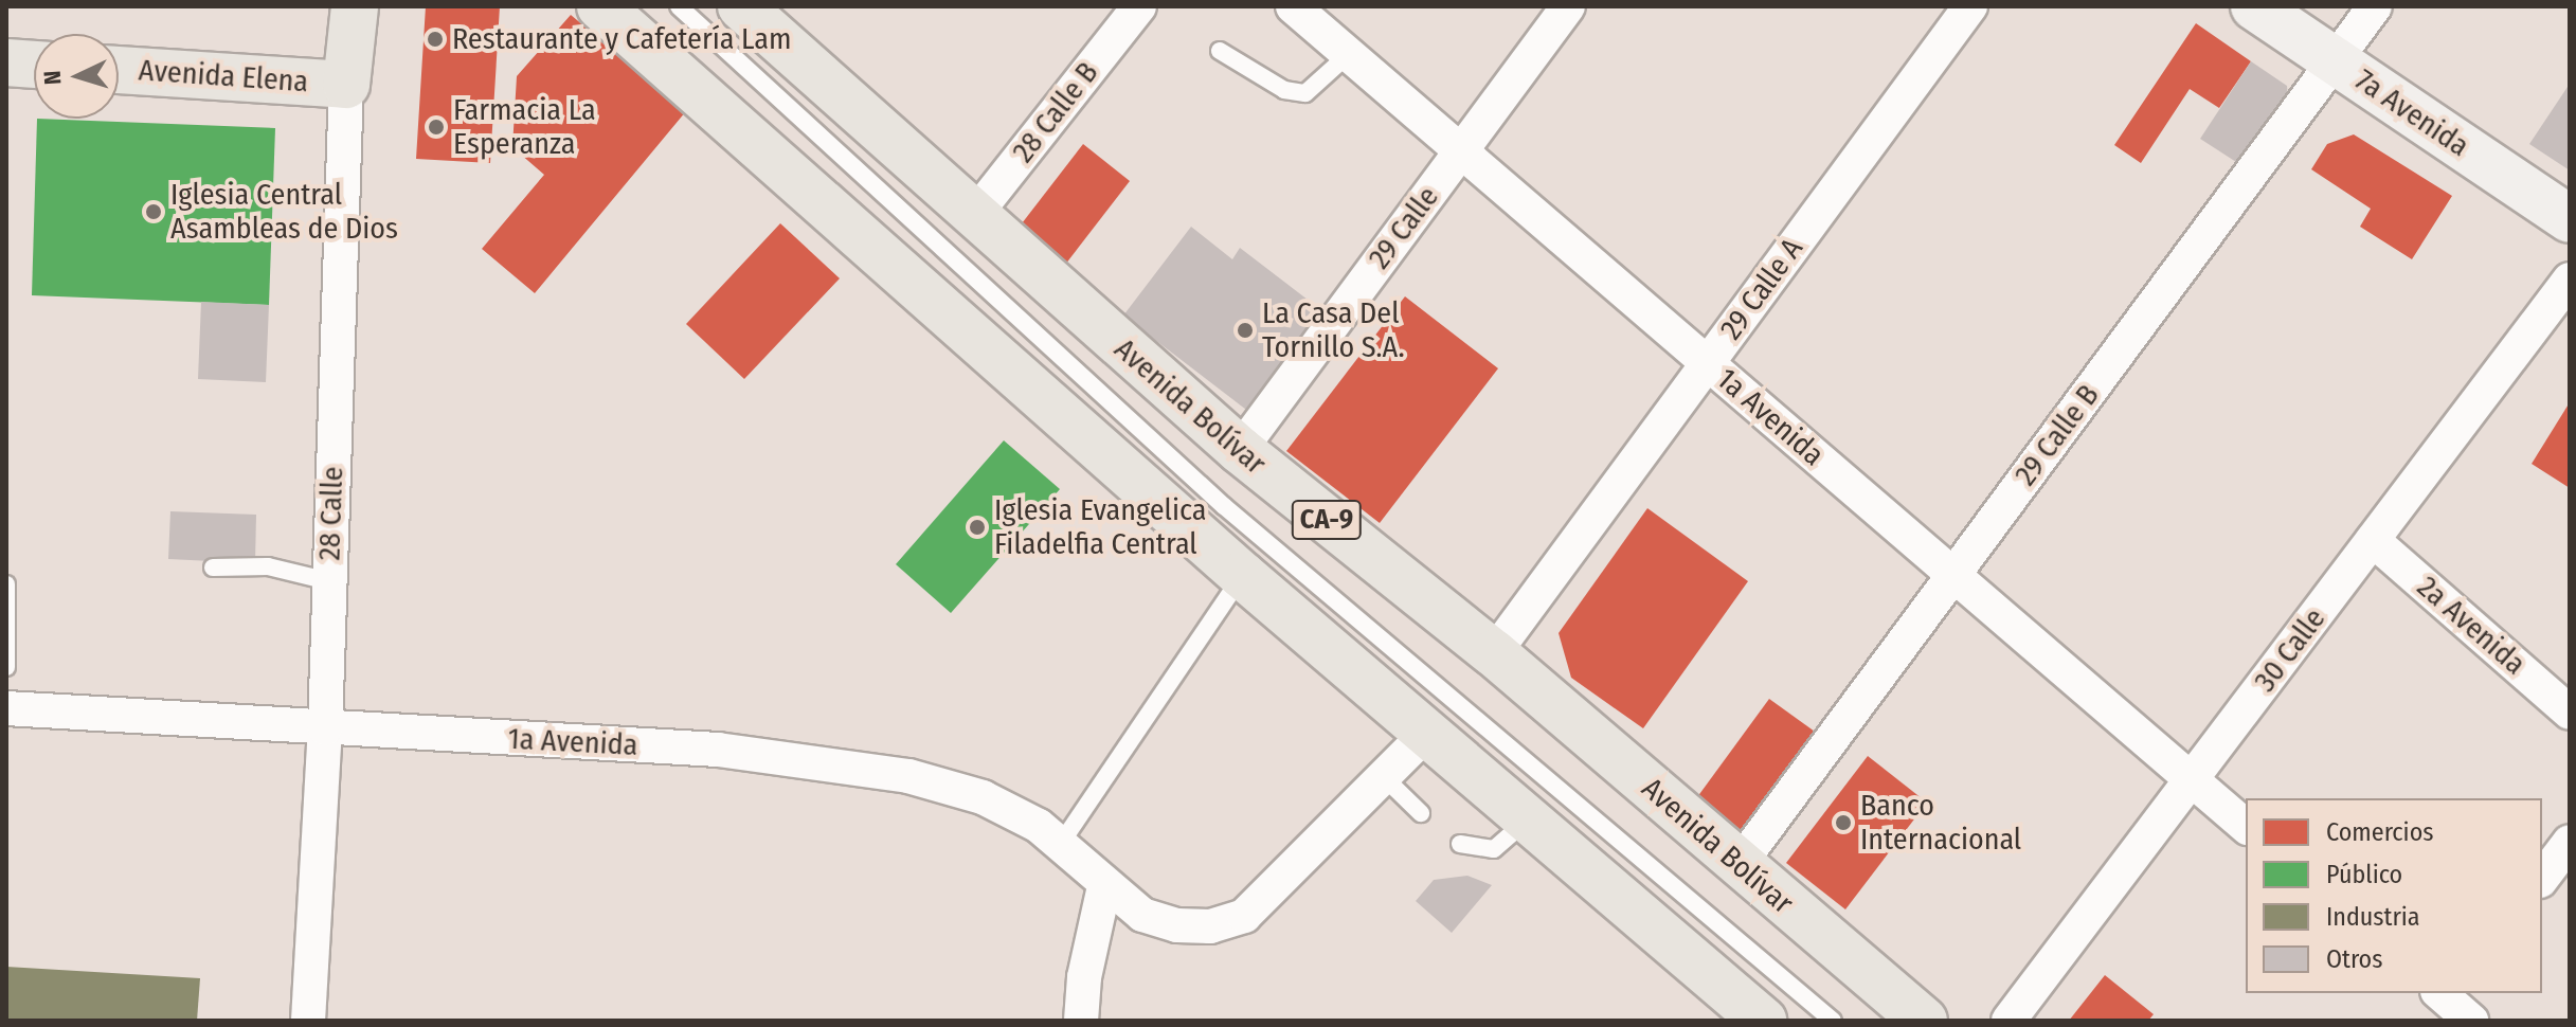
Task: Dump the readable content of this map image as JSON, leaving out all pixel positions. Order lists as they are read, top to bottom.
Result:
{
  "streets": {
    "main road": [
      "Avenida Elena",
      "7a Avenida",
      "Avenida Bolívar",
      "28 Calle",
      "CA-9"
    ],
    "street": [
      "28 Calle B",
      "29 Calle",
      "29 Calle A",
      "1a Avenida",
      "29 Calle B",
      "2a Avenida",
      "30 Calle"
    ]
  },
  "crossings": [
    ["Avenida Elena", "28 Calle"],
    ["28 Calle B", "Avenida Bolívar"],
    ["7a Avenida", "29 Calle B"],
    ["29 Calle", "Avenida Bolívar"],
    ["29 Calle", "1a Avenida"],
    ["29 Calle A", "Avenida Bolívar"],
    ["29 Calle A", "1a Avenida"],
    ["Avenida Bolívar", "29 Calle B"],
    ["1a Avenida", "29 Calle B"],
    ["1a Avenida", "28 Calle"],
    ["1a Avenida", "30 Calle"],
    ["2a Avenida", "30 Calle"]
  ],
  "places": [
    "Restaurante y Cafetería Lam",
    "Farmacia La Esperanza",
    "Iglesia Central Asambleas de Dios",
    "La Casa Del Tornillo S.A.",
    "Iglesia Evangelica Filadelfia Central",
    "Banco Internacional"
  ],
  "legend": [
    "Comercios",
    "Público",
    "Industria",
    "Otros"
  ],
  "north": "left"
}
